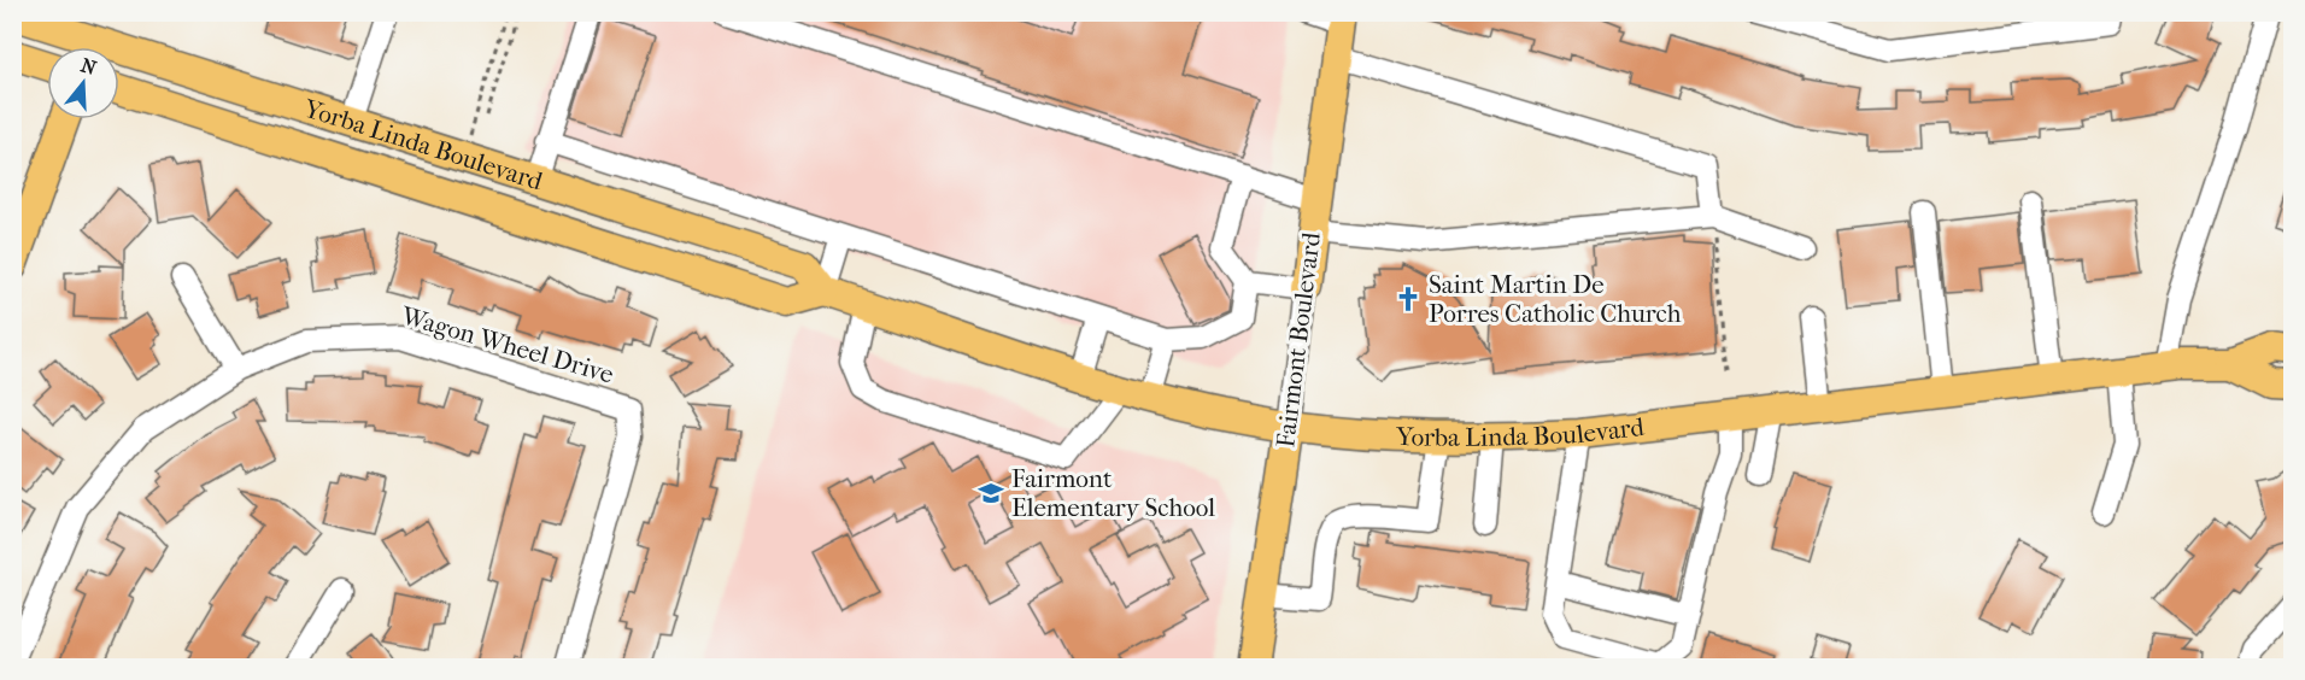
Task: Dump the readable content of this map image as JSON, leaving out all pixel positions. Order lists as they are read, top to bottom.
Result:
{
  "streets": {
    "main road": ["Yorba Linda Boulevard", "Fairmont Boulevard"],
    "street": ["Wagon Wheel Drive"]
  },
  "crossings": [
    ["Yorba Linda Boulevard", "Fairmont Boulevard"]
  ],
  "places": {
    "church": ["Saint Martin De Porres Catholic Church"],
    "school or university": ["Fairmont Elementary School"]
  },
  "north": "top"
}
